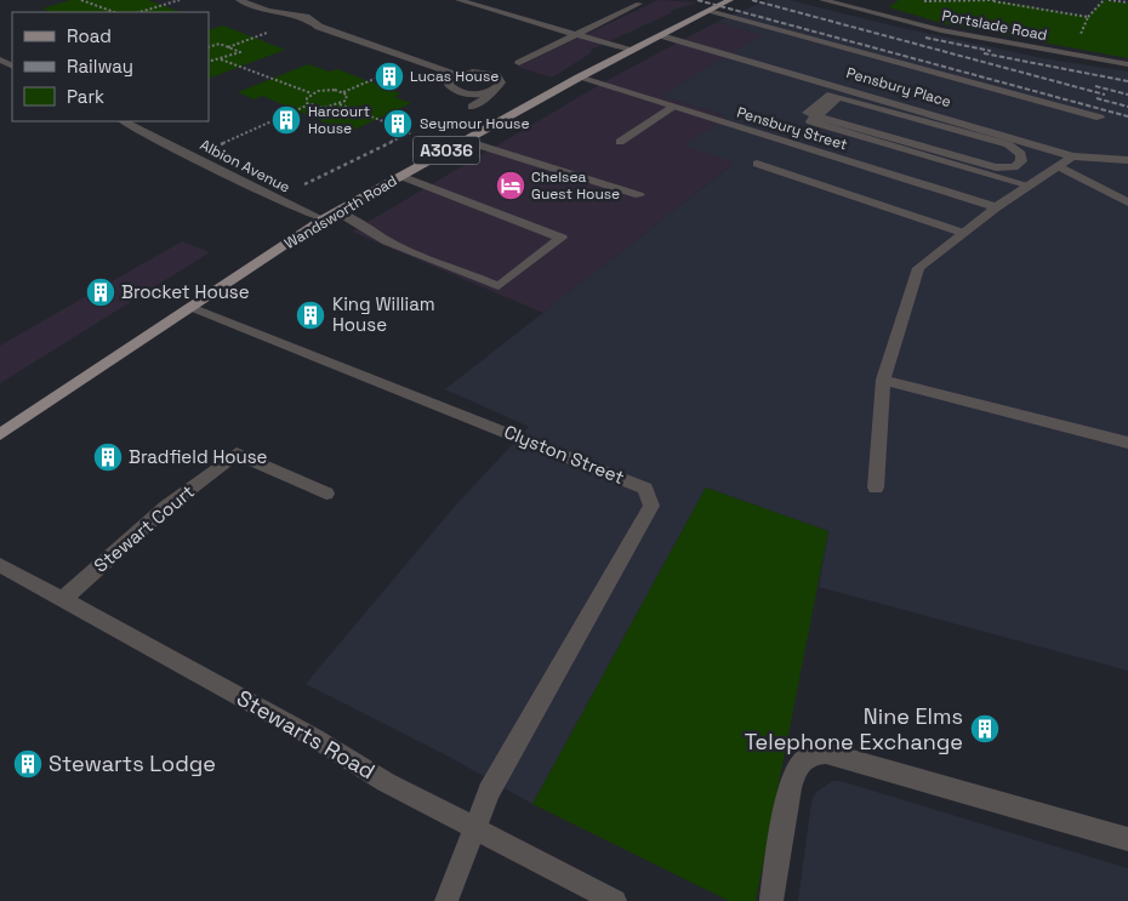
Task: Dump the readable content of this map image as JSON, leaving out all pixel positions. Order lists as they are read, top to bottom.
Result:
{
  "streets": {
    "main road": ["A3036", "Wandsworth Road"],
    "street": [
      "Portslade Road",
      "Pensbury Place",
      "Pensbury Street",
      "Albion Avenue",
      "Clyston Street",
      "Stewart Court",
      "Stewarts Road"
    ]
  },
  "crossings": [
    ["Pensbury Place", "Wandsworth Road"],
    ["Pensbury Street", "Wandsworth Road"],
    ["Albion Avenue", "Wandsworth Road"],
    ["Wandsworth Road", "Clyston Street"],
    ["Clyston Street", "Stewarts Road"],
    ["Stewart Court", "Stewarts Road"]
  ],
  "places": {
    "building": [
      "Lucas House",
      "Harcourt House",
      "Seymour House",
      "Brocket House",
      "King William House",
      "Bradfield House",
      "Nine Elms Telephone Exchange",
      "Stewarts Lodge"
    ],
    "hotel": ["Chelsea Guest House"]
  },
  "legend": ["Road", "Railway", "Park"]
}
